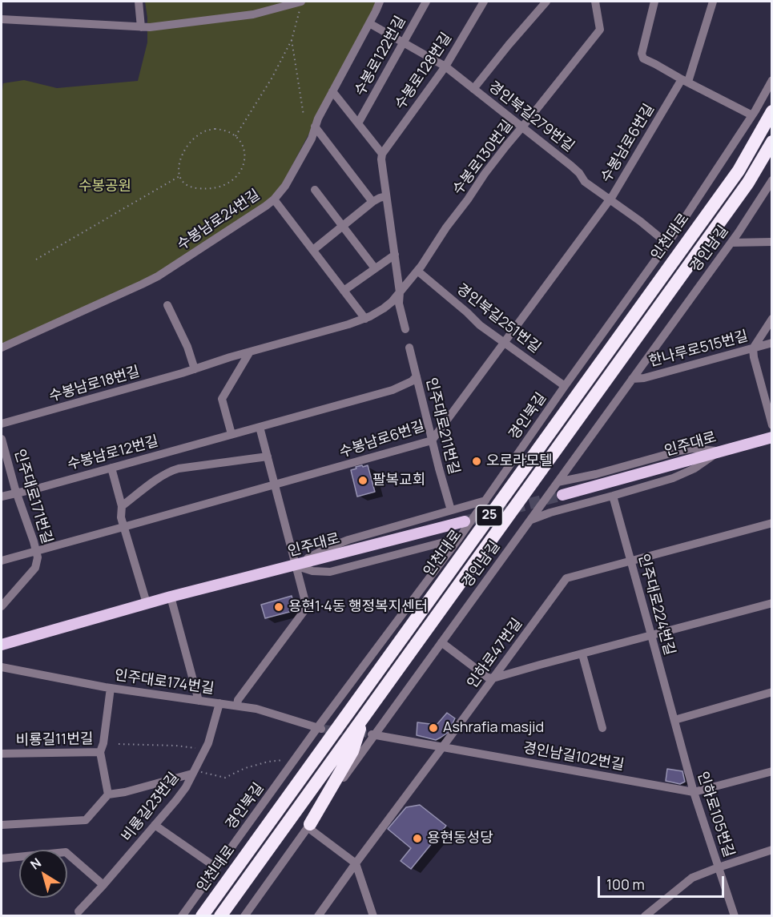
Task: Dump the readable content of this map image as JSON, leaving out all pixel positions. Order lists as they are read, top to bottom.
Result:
{
  "streets": {
    "highway": ["인천대로", "25"],
    "main road": ["인주대로"],
    "street": [
      "수봉로122번길",
      "수봉로128번길",
      "경인북길279번길",
      "수봉남로6번길",
      "수봉로130번길",
      "수봉남로24번길",
      "경인남길",
      "경인북길251번길",
      "한나루로515번길",
      "수봉남로18번길",
      "경인북길",
      "인주대로211번길",
      "수봉남로12번길",
      "인주대로171번길",
      "인주대로224번길",
      "인하로47번길",
      "인주대로174번길",
      "비룡길11번길",
      "경인남길102번길",
      "비룡길23번길",
      "인하로105번길"
    ]
  },
  "crossings": [
    ["수봉로122번길", "경인북길279번길"],
    ["수봉로128번길", "경인북길279번길"],
    ["경인북길279번길", "수봉남로6번길"],
    ["경인북길279번길", "수봉로130번길"],
    ["경인북길279번길", "수봉남로24번길"],
    ["경인북길279번길", "경인북길"],
    ["수봉남로6번길", "경인북길251번길"],
    ["수봉남로6번길", "인주대로211번길"],
    ["수봉남로6번길", "인주대로171번길"],
    ["수봉로130번길", "경인북길251번길"],
    ["수봉로130번길", "수봉남로18번길"],
    ["경인남길", "한나루로515번길"],
    ["경인남길", "경인남길102번길"],
    ["경인북길251번길", "경인북길"],
    ["경인북길", "인주대로174번길"],
    ["경인북길", "비룡길23번길"],
    ["인주대로211번길", "수봉남로12번길"],
    ["수봉남로12번길", "인주대로171번길"],
    ["인주대로224번길", "인하로47번길"],
    ["인주대로224번길", "인하로105번길"],
    ["인하로47번길", "경인남길102번길"],
    ["인주대로174번길", "비룡길11번길"],
    ["경인남길102번길", "인하로105번길"]
  ],
  "parks": ["수봉공원"],
  "places": [
    "오로라모텔",
    "팔복교회",
    "용현1·4동 행정복지센터",
    "Ashrafia masjid",
    "용현동성당"
  ],
  "scale_bar": "100 m",
  "north": "top left"
}
